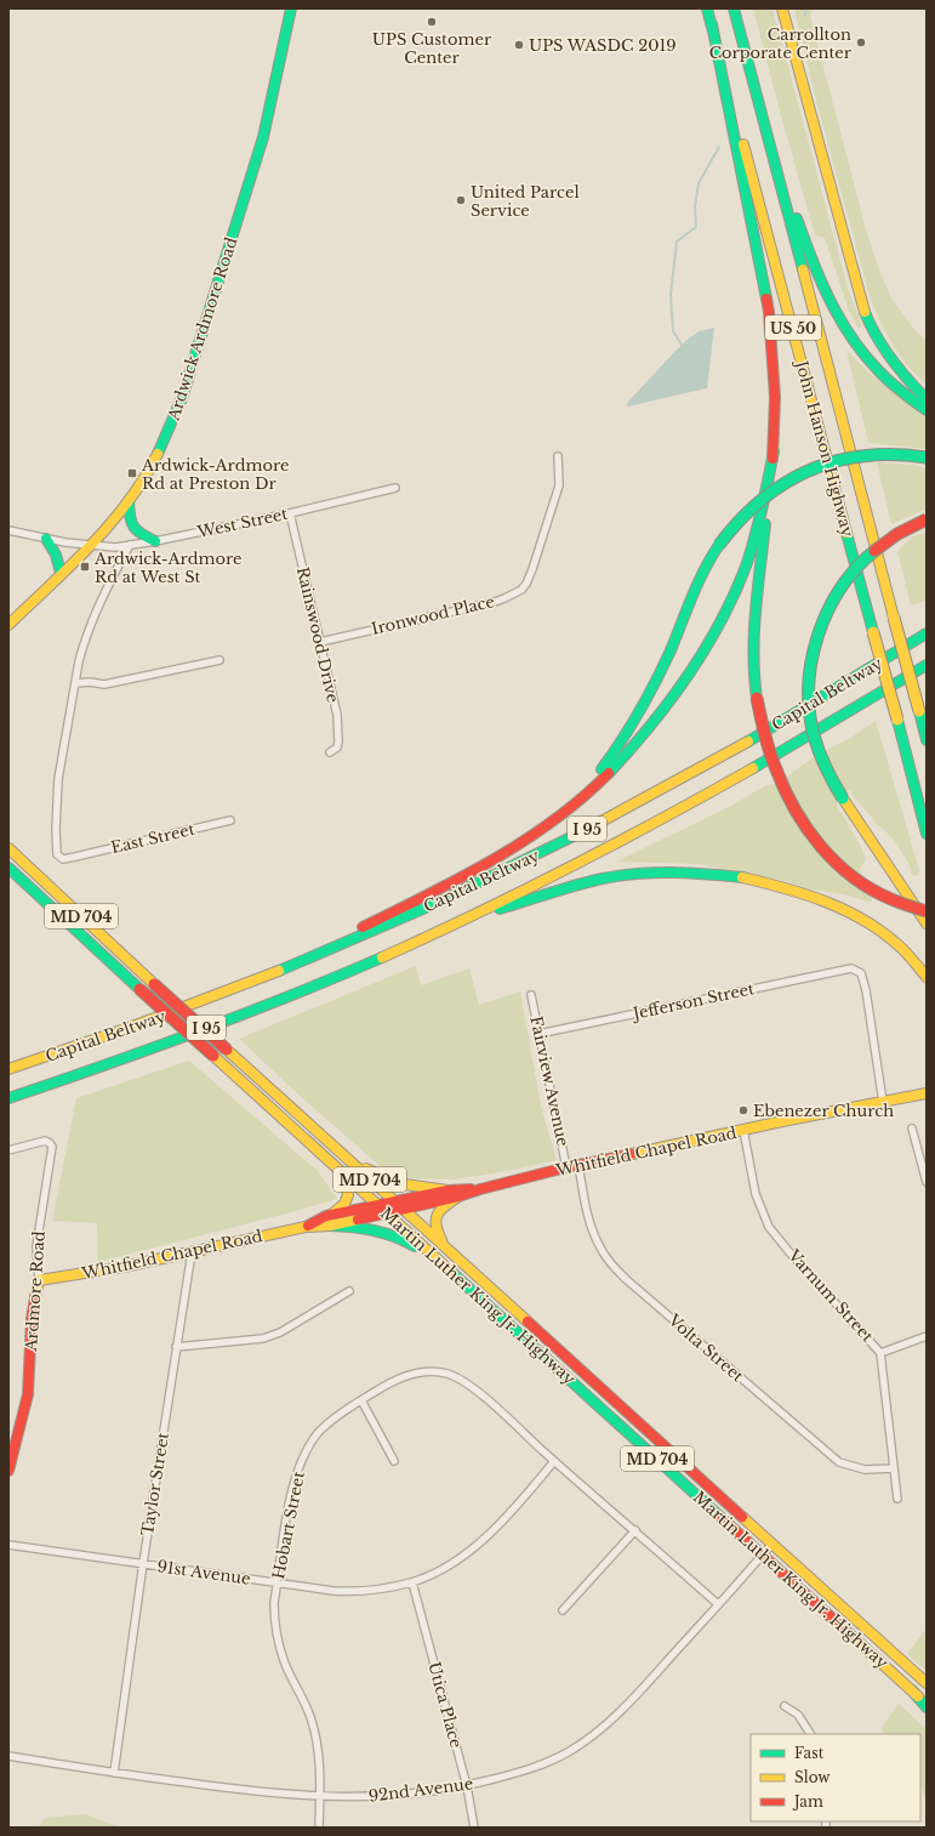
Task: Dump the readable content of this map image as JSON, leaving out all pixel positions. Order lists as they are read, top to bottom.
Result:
{
  "streets": {
    "main road": [
      "US 50",
      "Ardwick Ardmore Road",
      "John Hanson Highway",
      "Capital Beltway",
      "I 95",
      "MD 704",
      "Whitfield Chapel Road",
      "Ardmore Road",
      "Martin Luther King Jr. Highway"
    ],
    "street": [
      "West Street",
      "Ironwood Place",
      "Rainswood Drive",
      "East Street",
      "Jefferson Street",
      "Fairview Avenue",
      "Varnum Street",
      "Volta Street",
      "Taylor Street",
      "Hobart Street",
      "91st Avenue",
      "Utica Place",
      "92nd Avenue"
    ]
  },
  "crossings": [
    ["Ardwick Ardmore Road", "West Street"],
    ["West Street", "Rainswood Drive"],
    ["Ironwood Place", "Rainswood Drive"],
    ["Jefferson Street", "Fairview Avenue"],
    ["Jefferson Street", "Whitfield Chapel Road"],
    ["Fairview Avenue", "Whitfield Chapel Road"],
    ["Whitfield Chapel Road", "Ardmore Road"],
    ["Whitfield Chapel Road", "Martin Luther King Jr. Highway"],
    ["Whitfield Chapel Road", "Varnum Street"],
    ["Whitfield Chapel Road", "Volta Street"],
    ["Whitfield Chapel Road", "Taylor Street"],
    ["Martin Luther King Jr. Highway", "92nd Avenue"],
    ["Varnum Street", "Volta Street"],
    ["Taylor Street", "91st Avenue"],
    ["Taylor Street", "92nd Avenue"],
    ["Hobart Street", "91st Avenue"],
    ["Hobart Street", "92nd Avenue"],
    ["91st Avenue", "Utica Place"],
    ["Utica Place", "92nd Avenue"]
  ],
  "places": {
    "other": [
      "UPS Customer Center",
      "Carrollton Corporate Center",
      "UPS WASDC 2019",
      "United Parcel Service",
      "Ebenezer Church"
    ],
    "transit": ["Ardwick-Ardmore Rd at Preston Dr", "Ardwick-Ardmore Rd at West St"]
  },
  "legend": ["Fast", "Slow", "Jam"]
}
